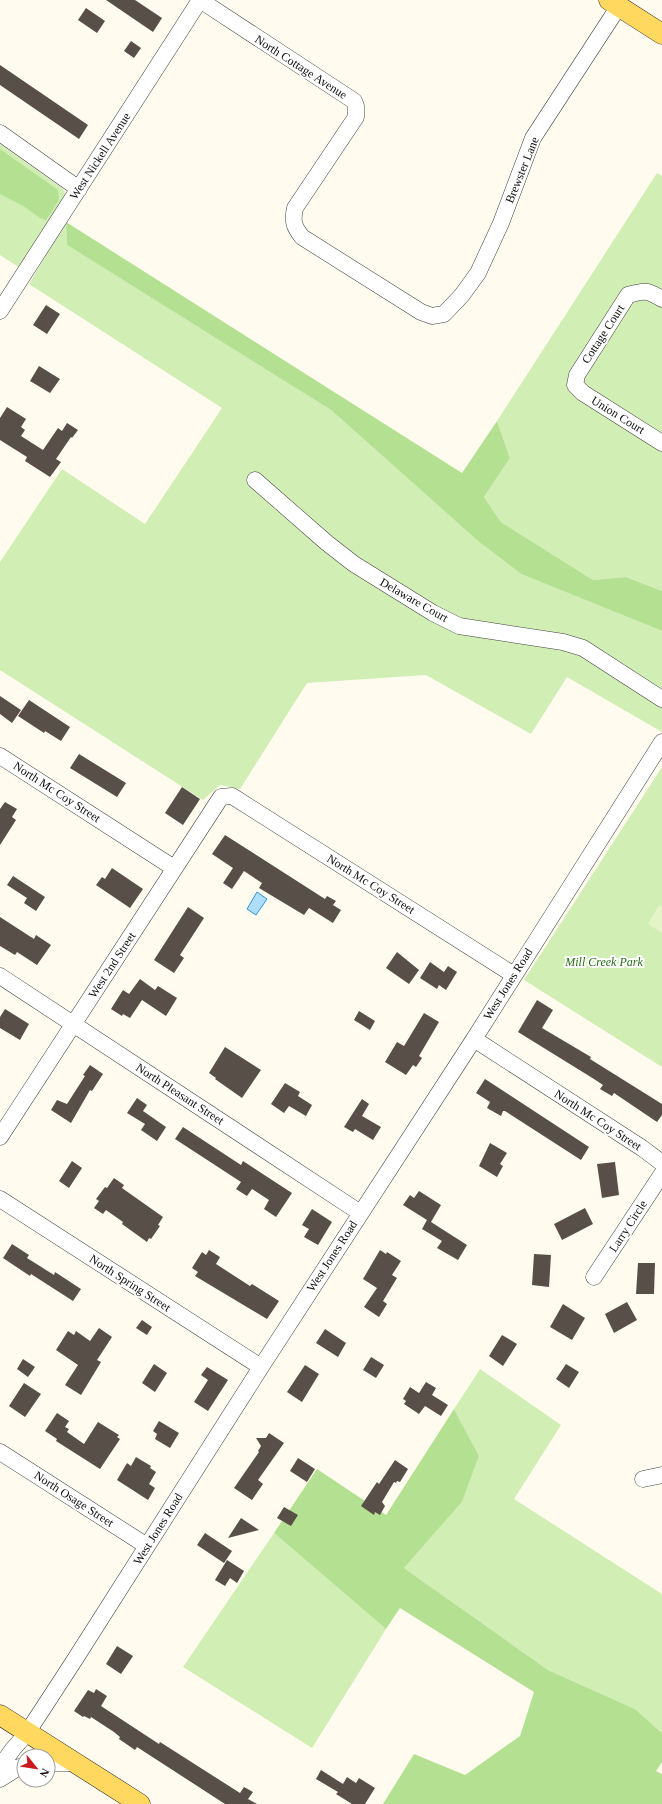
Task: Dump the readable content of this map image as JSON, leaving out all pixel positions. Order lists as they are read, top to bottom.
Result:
{
  "streets": {
    "street": [
      "North Cottage Avenue",
      "West Nickell Avenue",
      "Brewster Lane",
      "Cottage Court",
      "Union Court",
      "Delaware Court",
      "North Mc Coy Street",
      "West 2nd Street",
      "West Jones Road",
      "North Pleasant Street",
      "Larry Circle",
      "North Spring Street",
      "North Osage Street"
    ]
  },
  "crossings": [
    ["North Cottage Avenue", "West Nickell Avenue"],
    ["North Cottage Avenue", "Brewster Lane"],
    ["Cottage Court", "Union Court"],
    ["North Mc Coy Street", "West 2nd Street"],
    ["North Mc Coy Street", "West Jones Road"],
    ["West 2nd Street", "North Pleasant Street"],
    ["West Jones Road", "North Pleasant Street"],
    ["West Jones Road", "North Spring Street"],
    ["West Jones Road", "North Osage Street"]
  ],
  "parks": ["Mill Creek Park"],
  "north": "bottom right"
}
